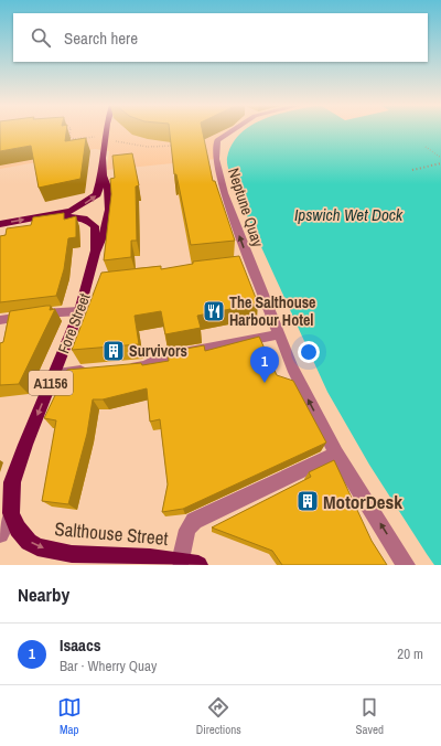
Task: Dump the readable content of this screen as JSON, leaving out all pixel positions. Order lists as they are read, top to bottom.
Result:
{
  "streets": {
    "main road": ["Fore Street", "A1156", "Salthouse Street"],
    "street": ["Neptune Quay"]
  },
  "crossings": [
    ["Fore Street", "A1156"],
    ["Fore Street", "Salthouse Street"]
  ],
  "one_way": ["Neptune Quay", "Salthouse Street"],
  "water": ["Ipswich Wet Dock"],
  "places": {
    "restaurant": ["The Salthouse Harbour Hotel"],
    "building": ["Survivors", "MotorDesk"]
  },
  "page": {
    "search": "Search here",
    "pins": "1",
    "heading": "Nearby",
    "list": [
      {
        "mark": "1",
        "name": "Isaacs",
        "note": "Bar · Wherry Quay",
        "value": "20 m"
      }
    ],
    "nav": ["Map", "Directions", "Saved"]
  }
}
